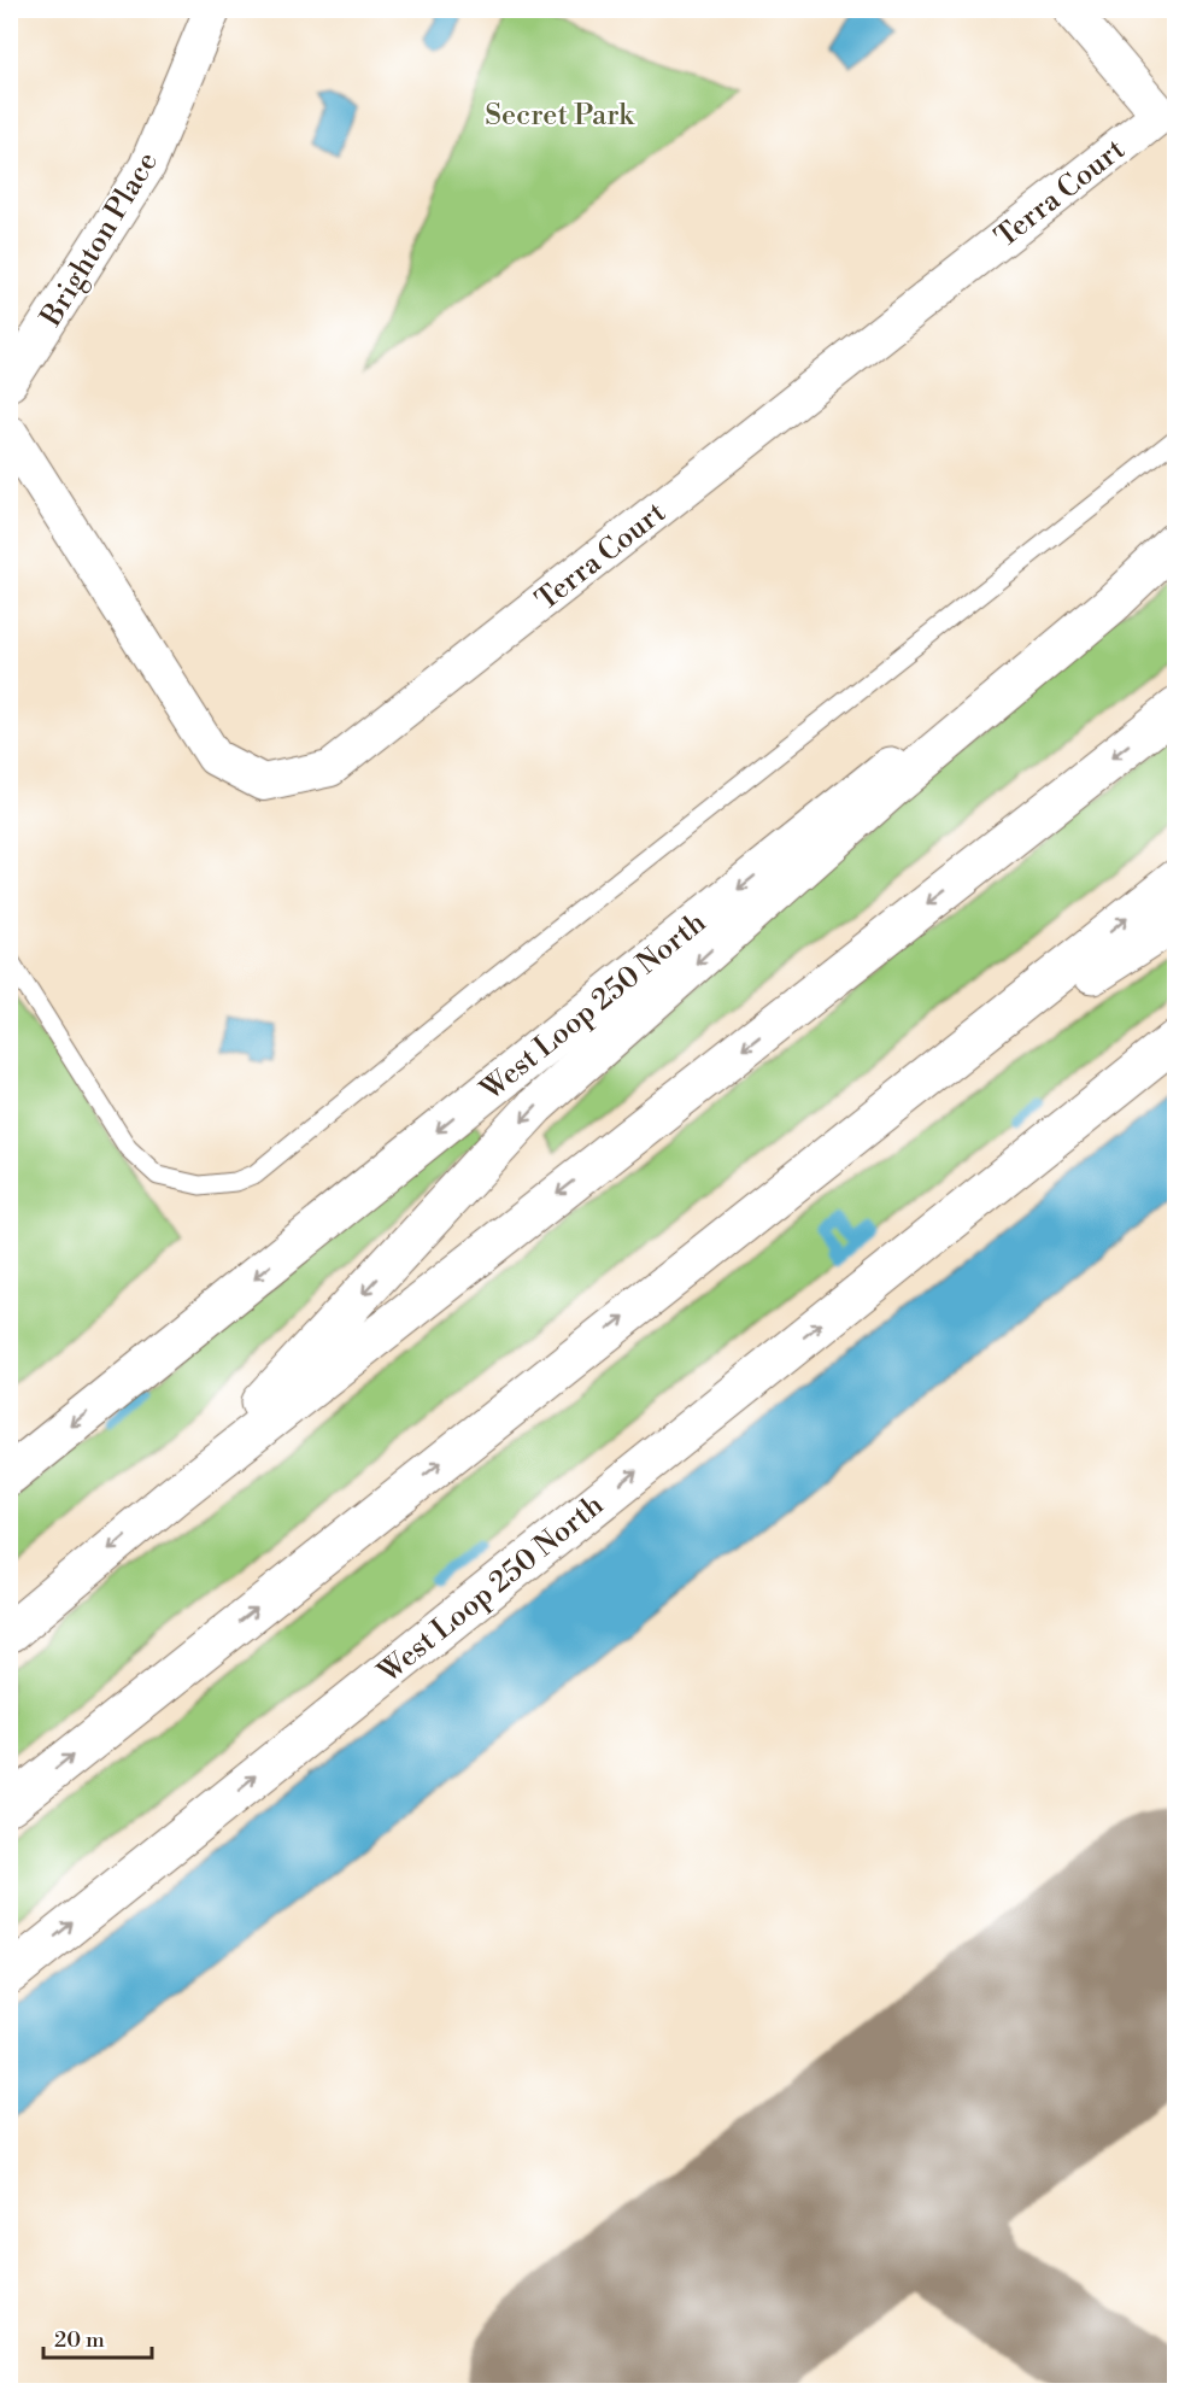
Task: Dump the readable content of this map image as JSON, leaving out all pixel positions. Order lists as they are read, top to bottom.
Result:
{
  "streets": {
    "main road": ["West Loop 250 North"],
    "street": ["Terra Court", "Brighton Place"]
  },
  "parks": ["Secret Park"],
  "scale_bar": "20 m"
}
